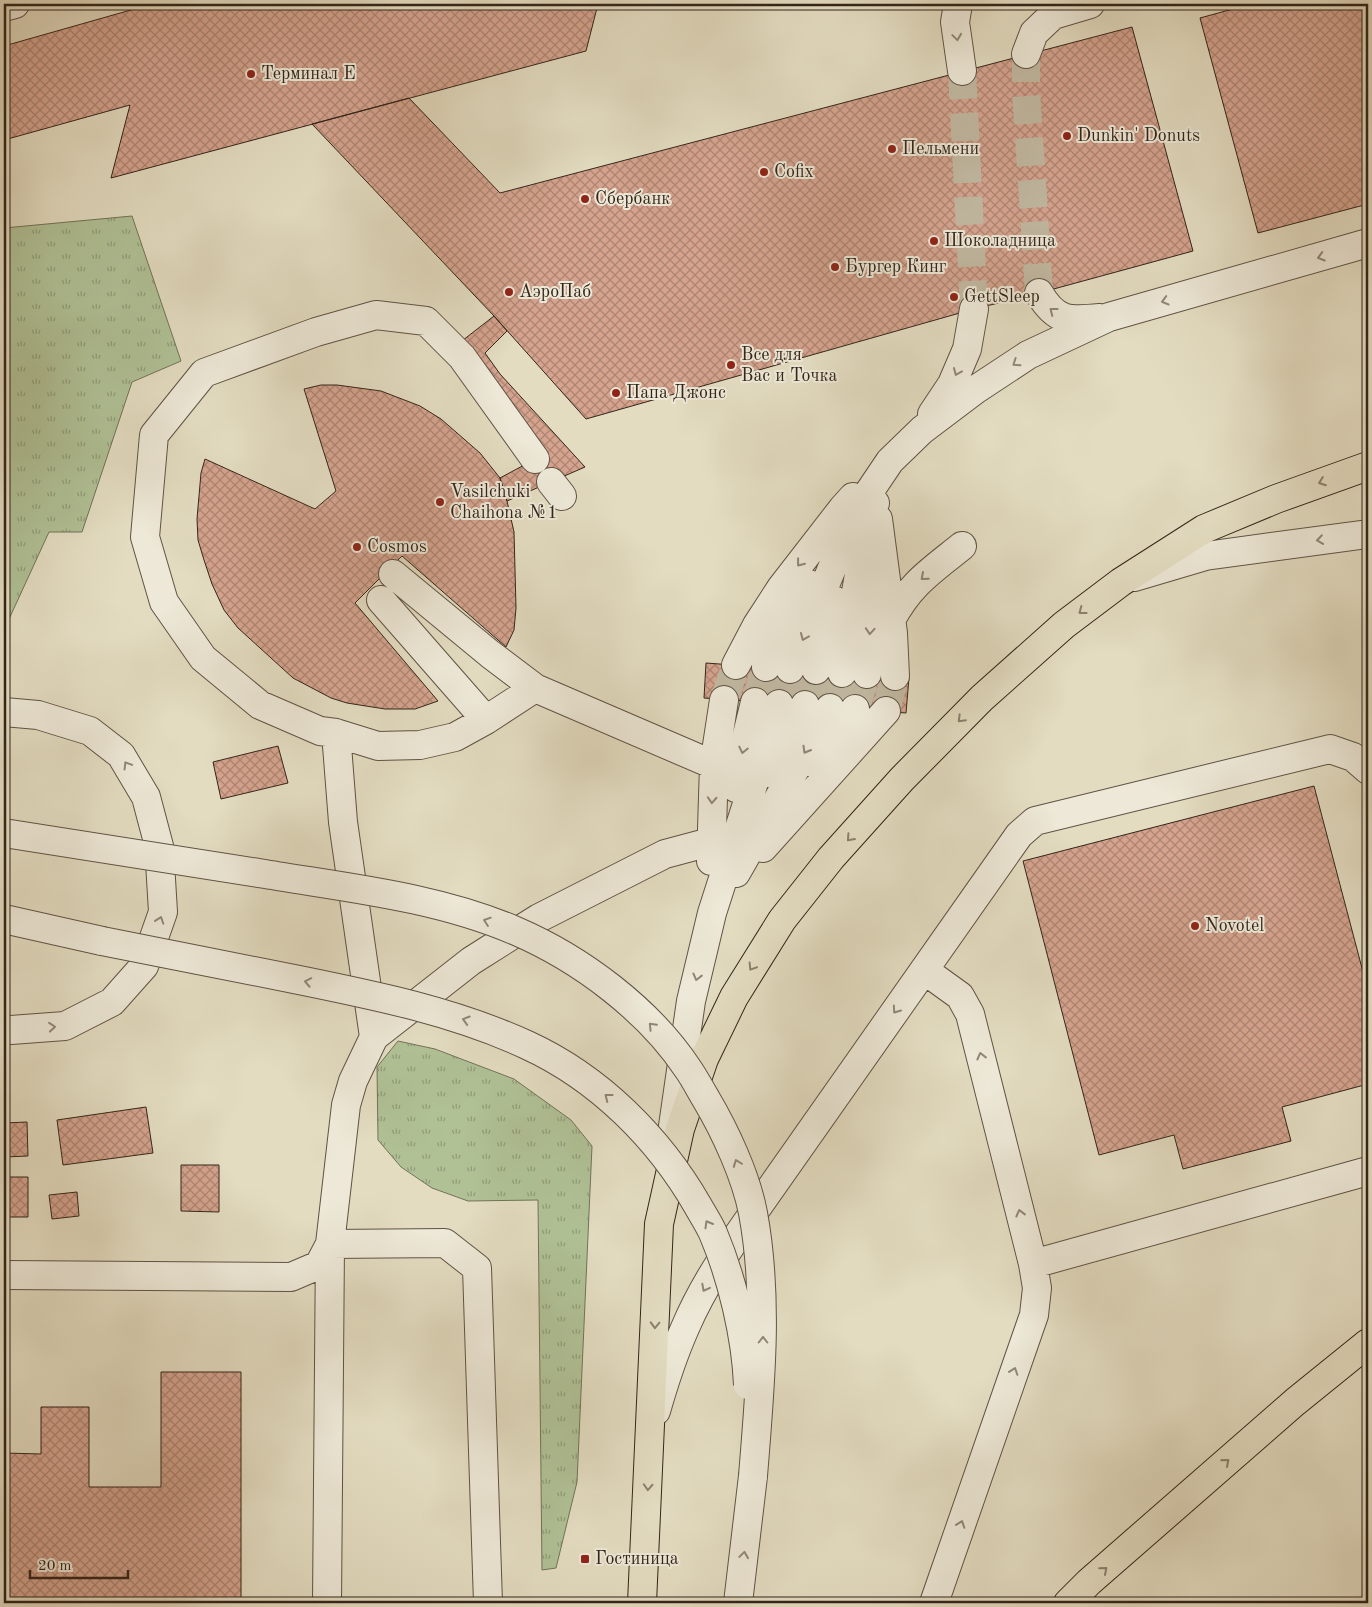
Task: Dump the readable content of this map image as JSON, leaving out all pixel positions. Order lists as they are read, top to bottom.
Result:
{
  "places": {
    "other": [
      "Терминал E",
      "Dunkin' Donuts",
      "Пельмени",
      "Cofix",
      "Сбербанк",
      "Шоколадница",
      "Бургер Кинг",
      "АэроПаб",
      "GettSleep",
      "Все для Вас и Точка",
      "Папа Джонс",
      "Vasilchuki Chaihona №1",
      "Cosmos",
      "Novotel"
    ],
    "transit": ["Гостиница"]
  },
  "scale_bar": "20 m"
}
